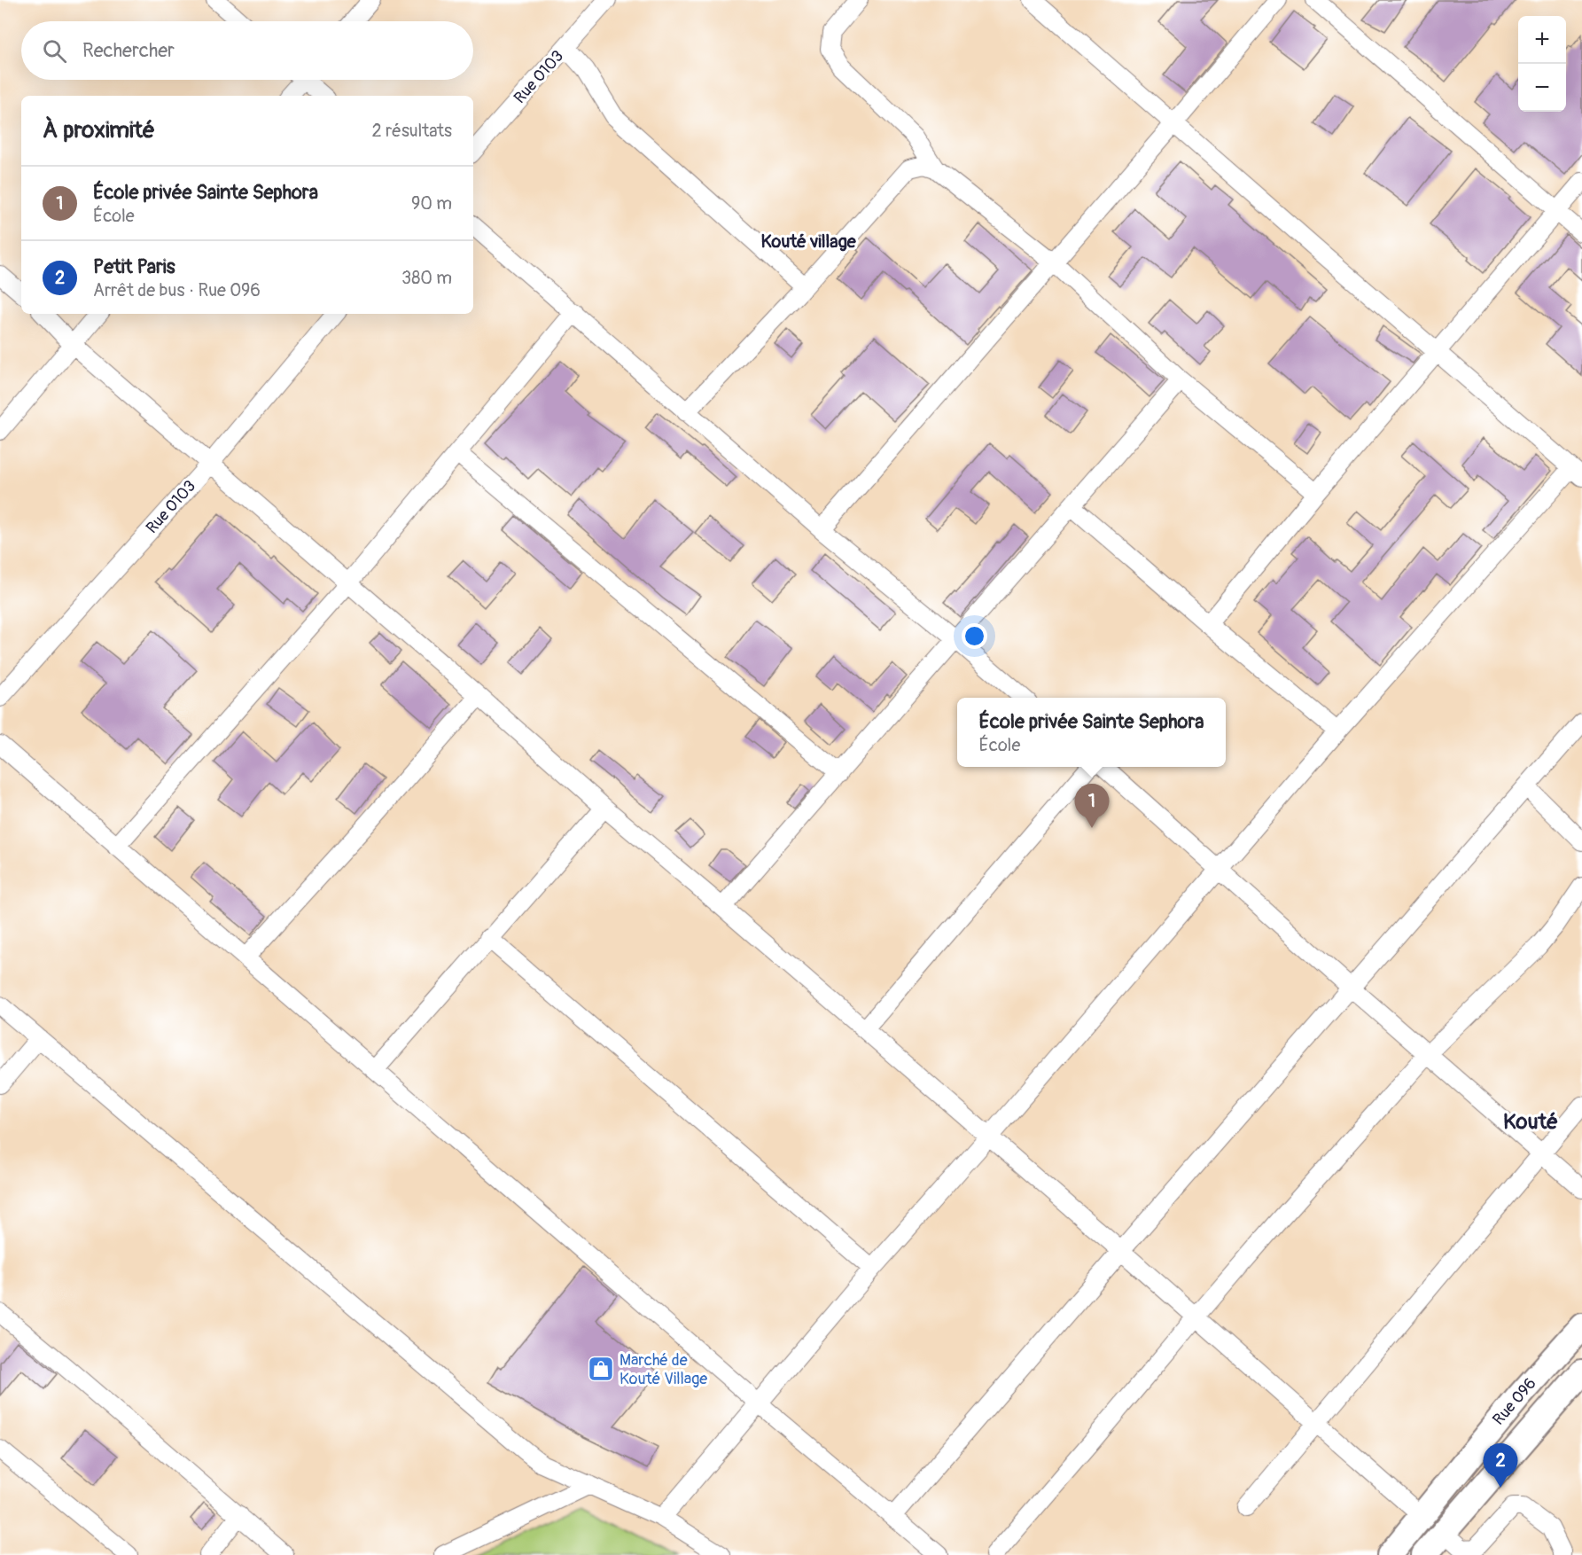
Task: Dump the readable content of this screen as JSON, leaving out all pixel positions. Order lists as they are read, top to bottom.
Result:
{
  "streets": {
    "main road": ["Rue O96"],
    "street": ["Rue O103"]
  },
  "districts": ["Kouté village", "Kouté"],
  "places": {
    "shop": ["Marché de Kouté Village"]
  },
  "page": {
    "map_buttons": ["+", "−"],
    "search": "Rechercher",
    "heading": ["À proximité", "2 résultats"],
    "list": [
      {
        "mark": "1",
        "name": "École privée Sainte Sephora",
        "note": "École",
        "value": "90 m"
      },
      {
        "mark": "2",
        "name": "Petit Paris",
        "note": "Arrêt de bus · Rue O96",
        "value": "380 m"
      }
    ],
    "popup": ["École privée Sainte Sephora", "École"],
    "pins": ["1", "2"]
  }
}
